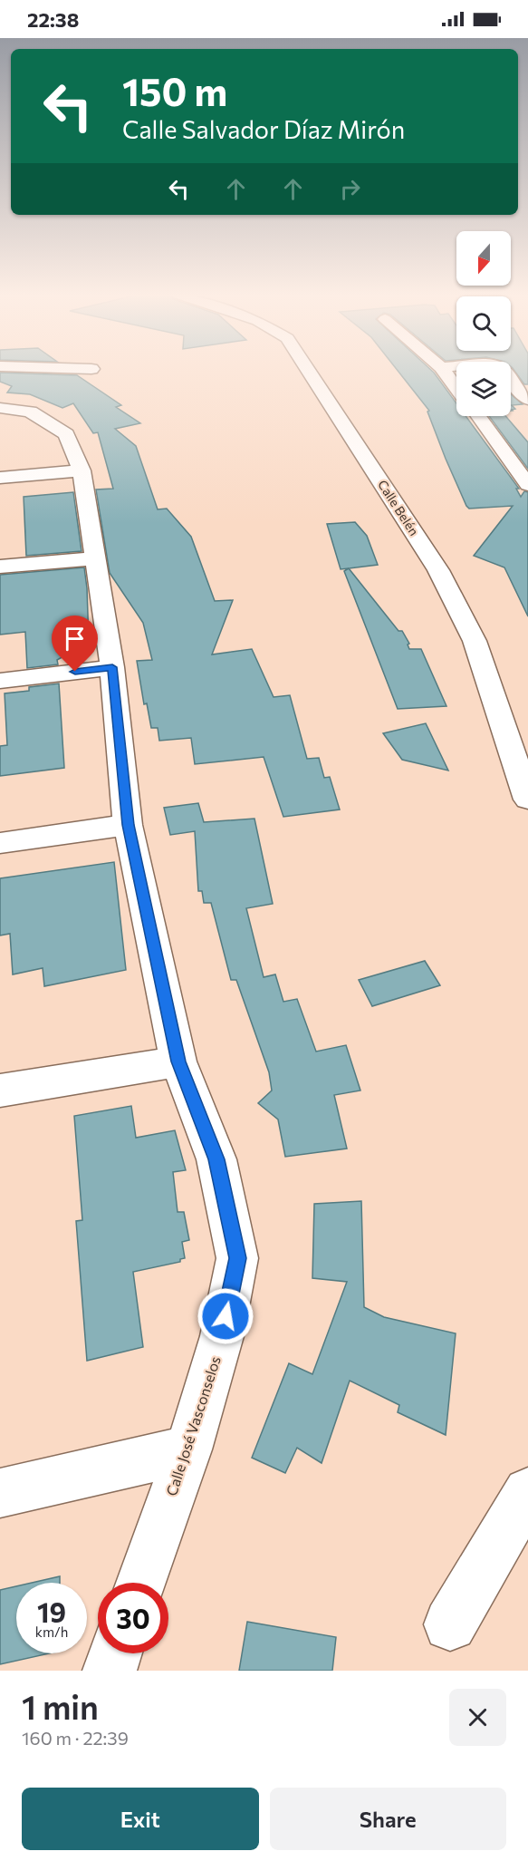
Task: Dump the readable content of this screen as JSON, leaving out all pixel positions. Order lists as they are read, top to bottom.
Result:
{
  "streets": {
    "street": ["Calle Belén", "Calle José Vasconselos"]
  },
  "north": "bottom",
  "page": {
    "status": "22:38",
    "turn": ["150 m", "Calle Salvador Díaz Mirón"],
    "speed": "19 km/h",
    "limit": "30",
    "heading": ["1 min", "160 m · 22:39"],
    "buttons": ["Exit", "Share"]
  }
}
